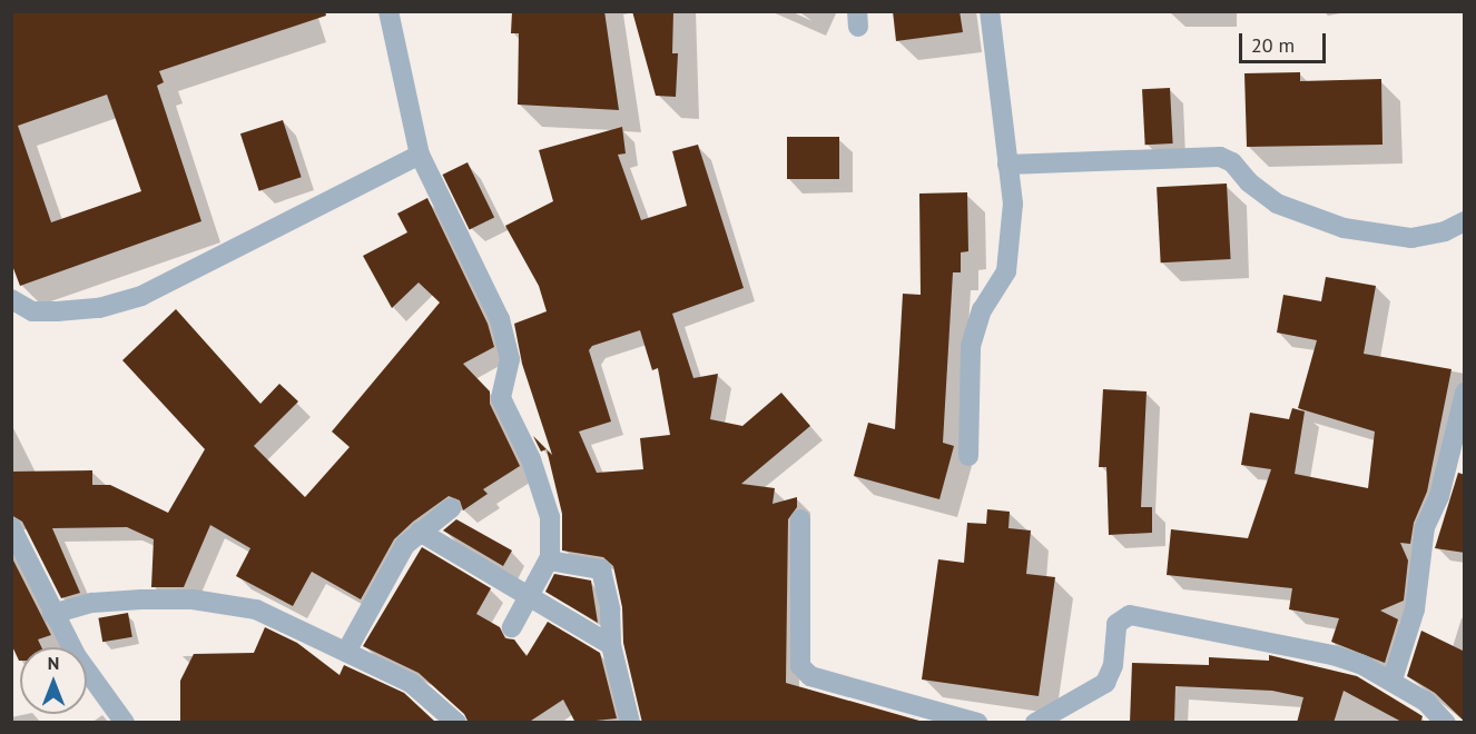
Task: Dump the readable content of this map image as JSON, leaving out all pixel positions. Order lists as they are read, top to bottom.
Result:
{
  "scale_bar": "20 m",
  "north": "top"
}
